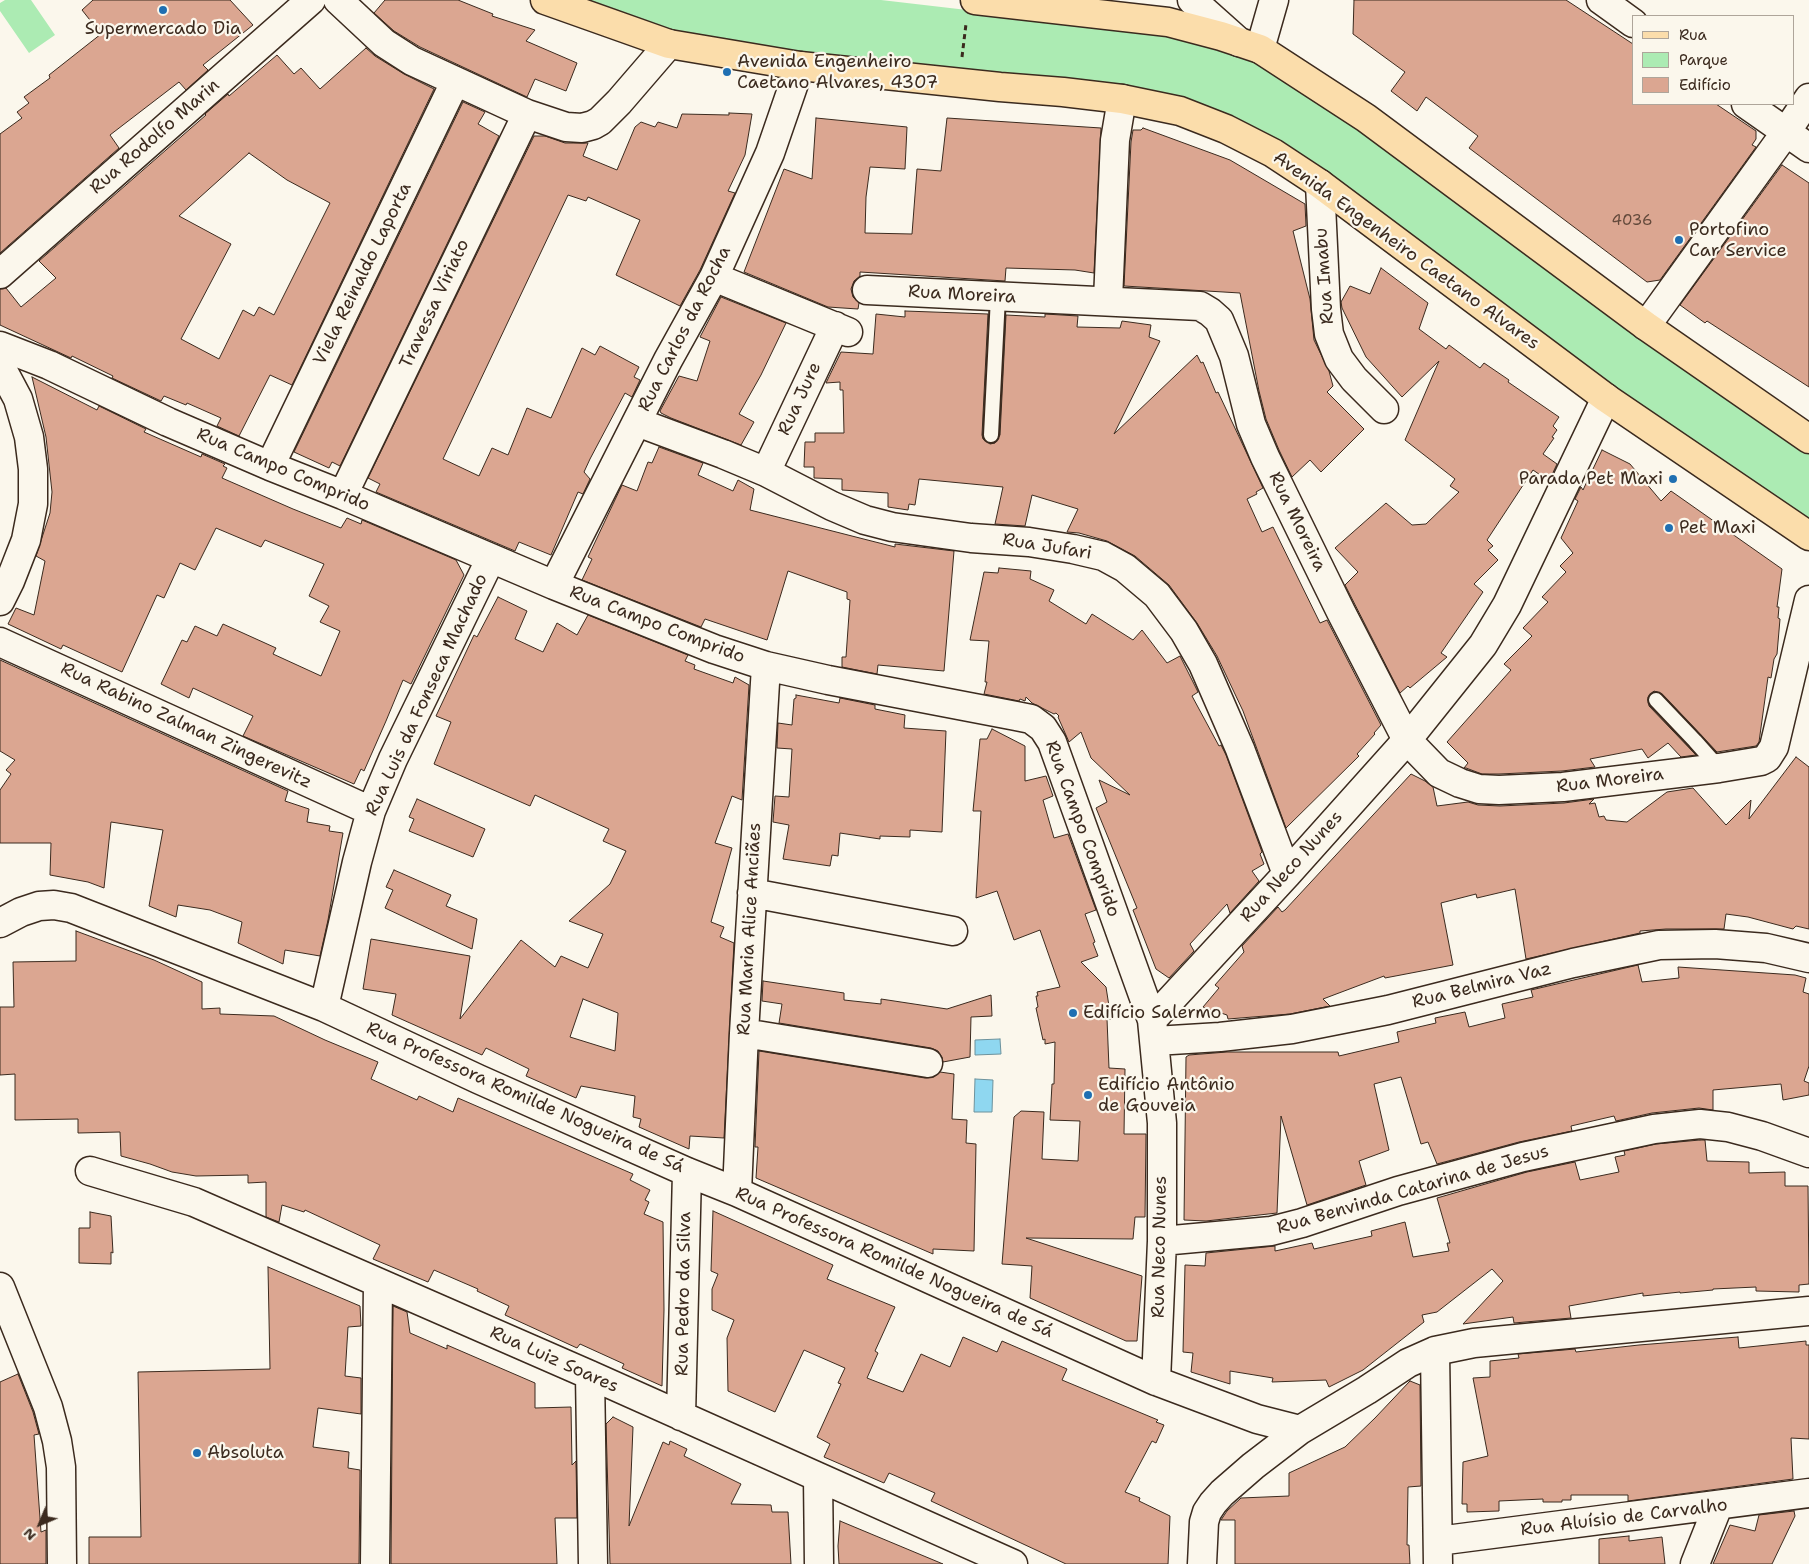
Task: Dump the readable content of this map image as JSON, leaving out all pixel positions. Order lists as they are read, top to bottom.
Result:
{
  "streets": {
    "main road": ["Avenida Engenheiro Caetano Alvares"],
    "street": [
      "Rua Rodolfo Marin",
      "Viela Reinaldo Laporta",
      "Rua Imabu",
      "Rua Moreira",
      "Travessa Viriato",
      "Rua Carlos da Rocha",
      "Rua Jure",
      "Rua Campo Comprido",
      "Rua Jufari",
      "Rua Luis da Fonseca Machado",
      "Rua Rabino Zalman Zingerevitz",
      "Rua Neco Nunes",
      "Rua Maria Alice Anciães",
      "Rua Belmira Vaz",
      "Rua Professora Romilde Nogueira de Sá",
      "Rua Benvinda Catarina de Jesus",
      "Rua Pedro da Silva",
      "Rua Luiz Soares",
      "Rua Aluísio de Carvalho"
    ]
  },
  "crossings": [
    ["Avenida Engenheiro Caetano Alvares", "Rua Imabu"],
    ["Avenida Engenheiro Caetano Alvares", "Rua Carlos da Rocha"],
    ["Avenida Engenheiro Caetano Alvares", "Rua Neco Nunes"],
    ["Viela Reinaldo Laporta", "Rua Campo Comprido"],
    ["Rua Moreira", "Rua Neco Nunes"],
    ["Travessa Viriato", "Rua Campo Comprido"],
    ["Rua Carlos da Rocha", "Rua Jure"],
    ["Rua Carlos da Rocha", "Rua Campo Comprido"],
    ["Rua Carlos da Rocha", "Rua Jufari"],
    ["Rua Jure", "Rua Jufari"],
    ["Rua Campo Comprido", "Rua Luis da Fonseca Machado"],
    ["Rua Campo Comprido", "Rua Neco Nunes"],
    ["Rua Campo Comprido", "Rua Maria Alice Anciães"],
    ["Rua Campo Comprido", "Rua Belmira Vaz"],
    ["Rua Jufari", "Rua Neco Nunes"],
    ["Rua Luis da Fonseca Machado", "Rua Rabino Zalman Zingerevitz"],
    ["Rua Luis da Fonseca Machado", "Rua Professora Romilde Nogueira de Sá"],
    ["Rua Neco Nunes", "Rua Belmira Vaz"],
    ["Rua Neco Nunes", "Rua Professora Romilde Nogueira de Sá"],
    ["Rua Neco Nunes", "Rua Benvinda Catarina de Jesus"],
    ["Rua Maria Alice Anciães", "Rua Professora Romilde Nogueira de Sá"],
    ["Rua Professora Romilde Nogueira de Sá", "Rua Pedro da Silva"],
    ["Rua Pedro da Silva", "Rua Luiz Soares"]
  ],
  "places": [
    "Supermercado Dia",
    "Avenida Engenheiro Caetano Alvares, 4307",
    "Portofino Car Service",
    "Parada Pet Maxi",
    "Pet Maxi",
    "Edifício Salermo",
    "Edifício Antônio de Gouveia",
    "Absoluta"
  ],
  "house_numbers": ["4036"],
  "legend": ["Rua", "Parque", "Edifício"],
  "north": "bottom left"
}
